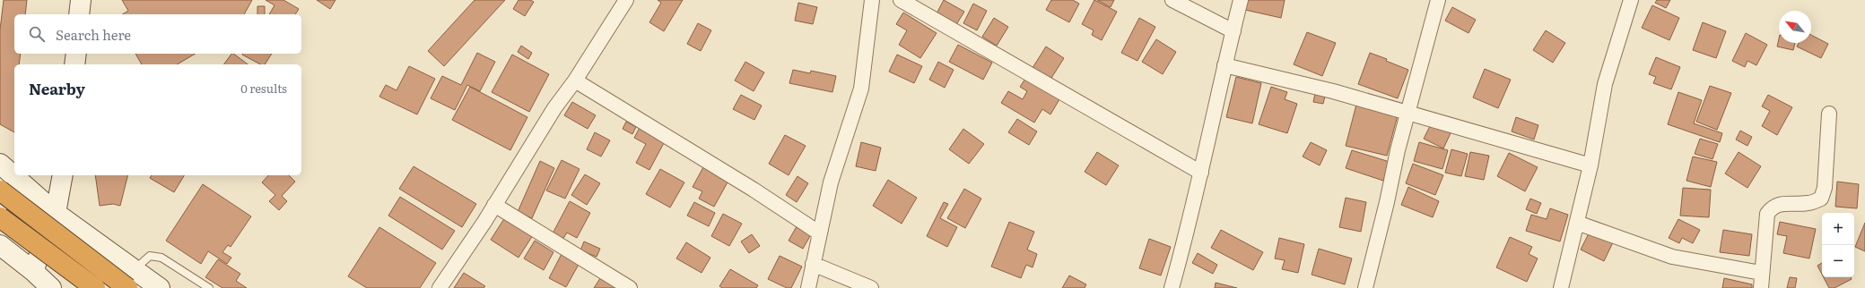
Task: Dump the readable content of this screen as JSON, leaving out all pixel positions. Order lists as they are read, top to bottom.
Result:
{
  "north": "top left",
  "page": {
    "search": "Search here",
    "heading": ["Nearby", "0 results"],
    "map_buttons": ["+", "−"]
  }
}
